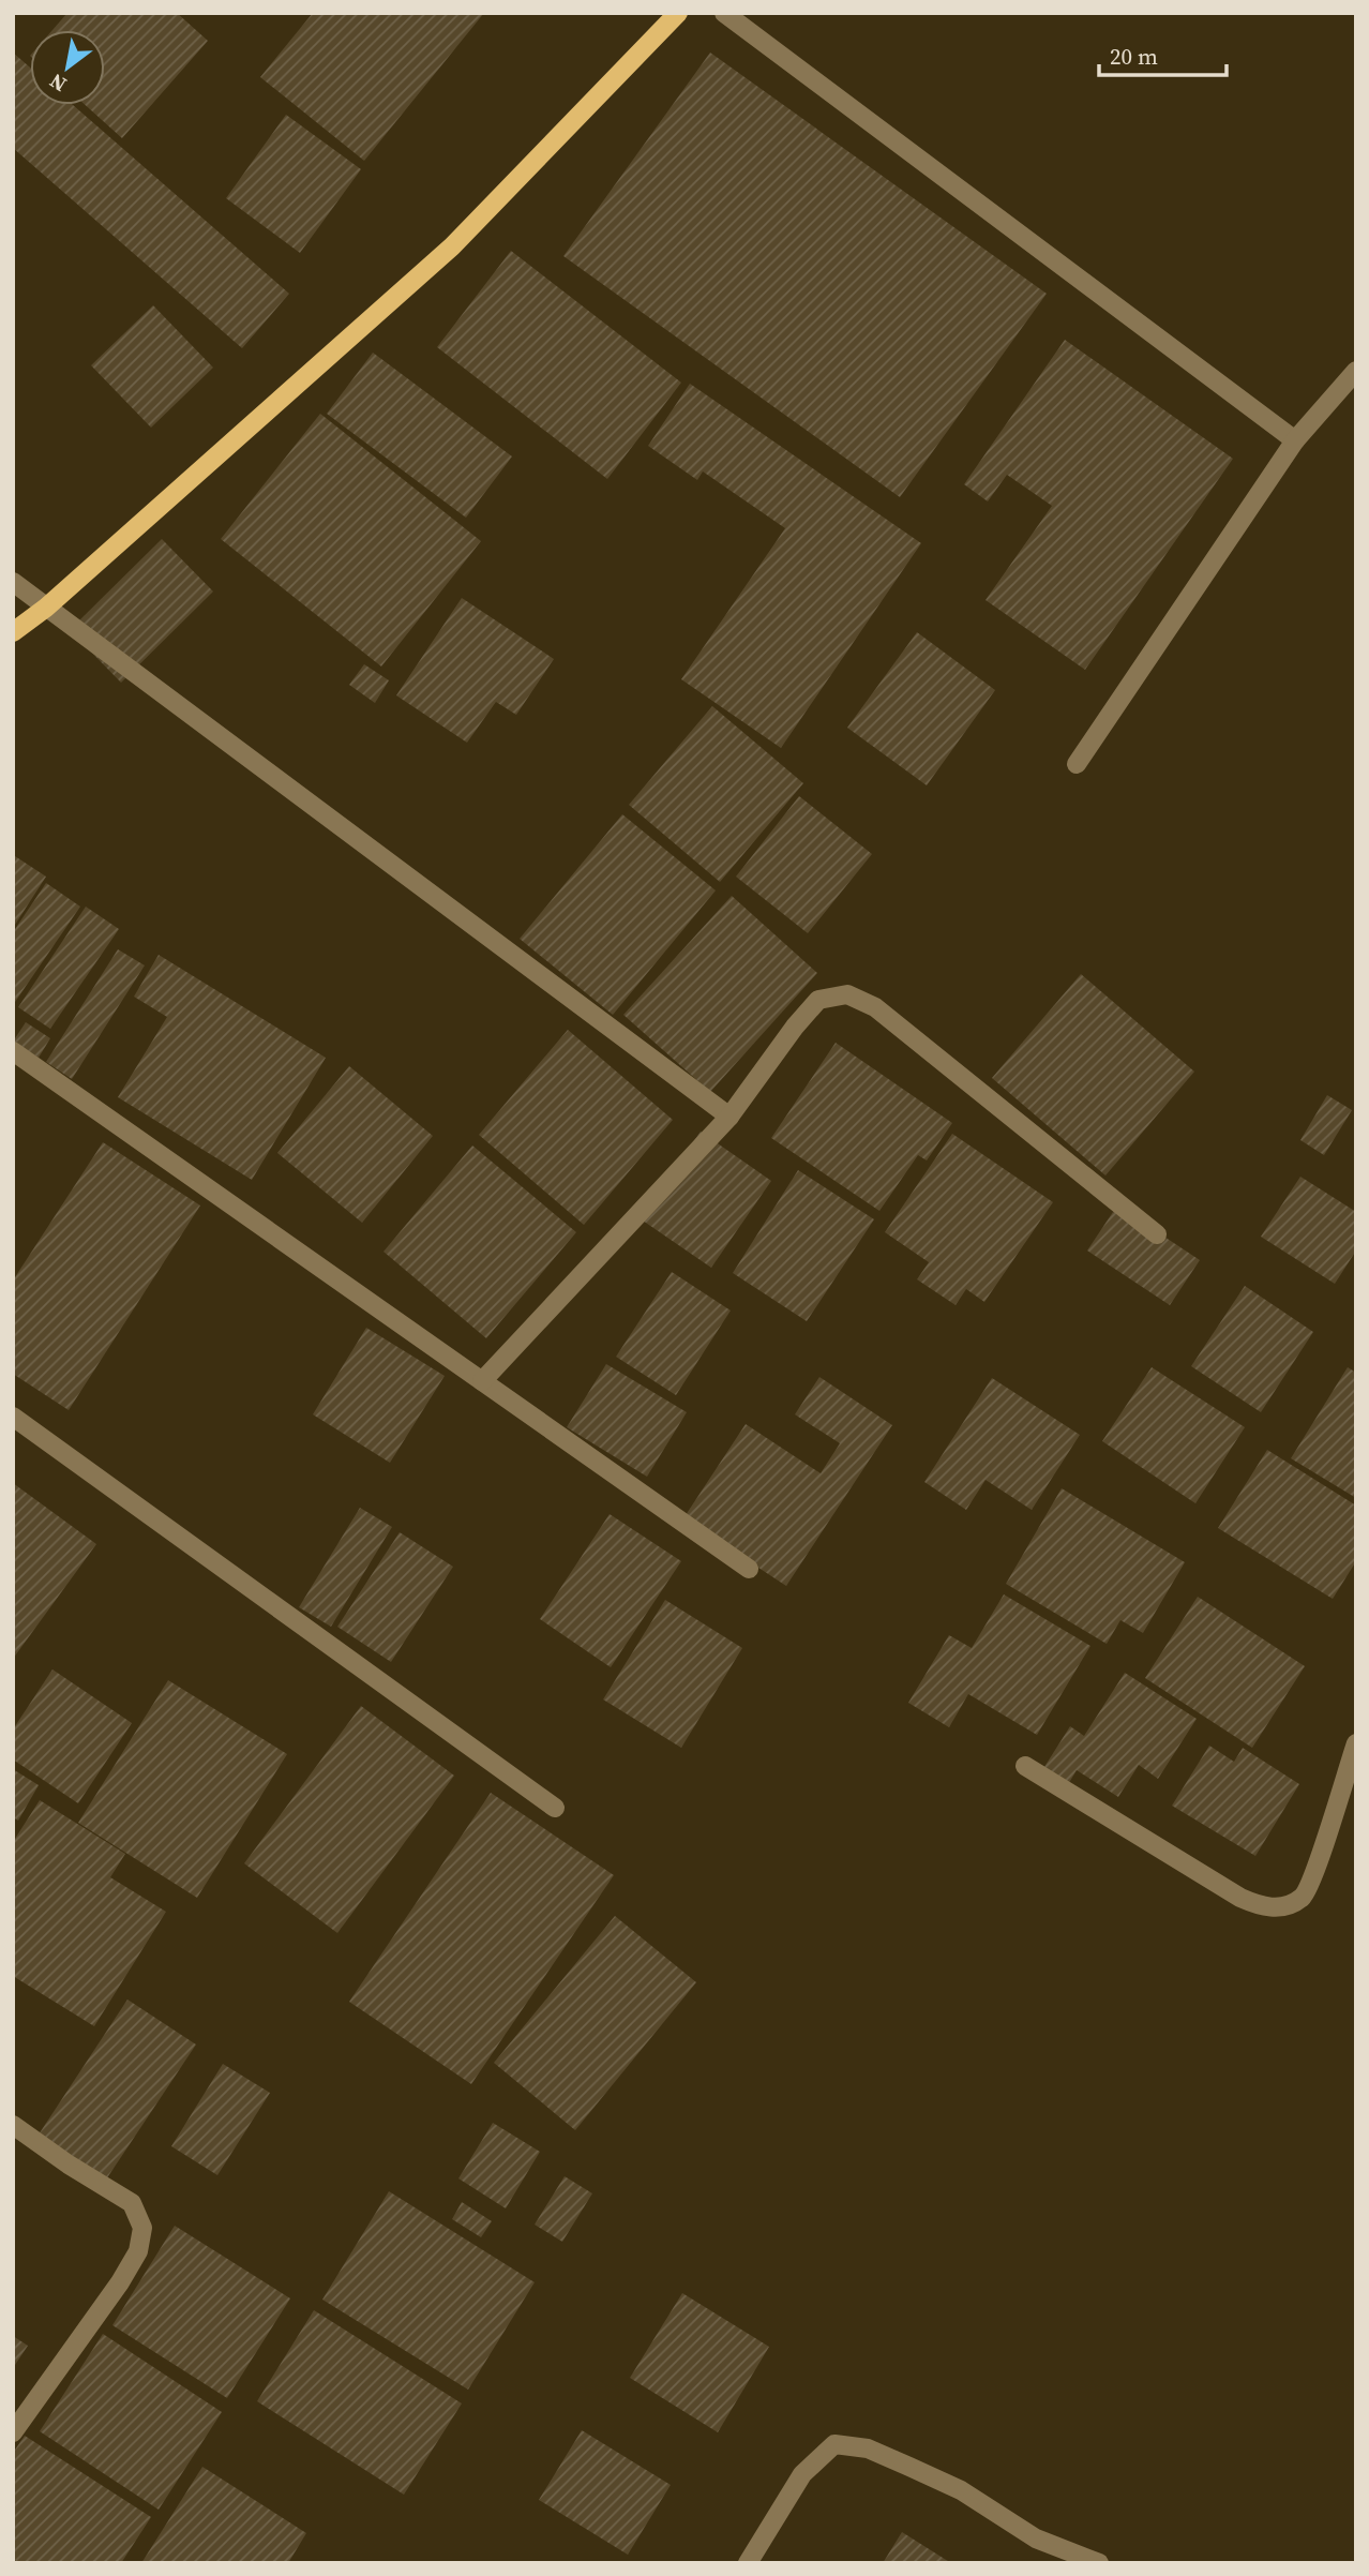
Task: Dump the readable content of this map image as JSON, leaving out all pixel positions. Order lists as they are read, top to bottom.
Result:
{
  "scale_bar": "20 m",
  "north": "bottom left"
}
